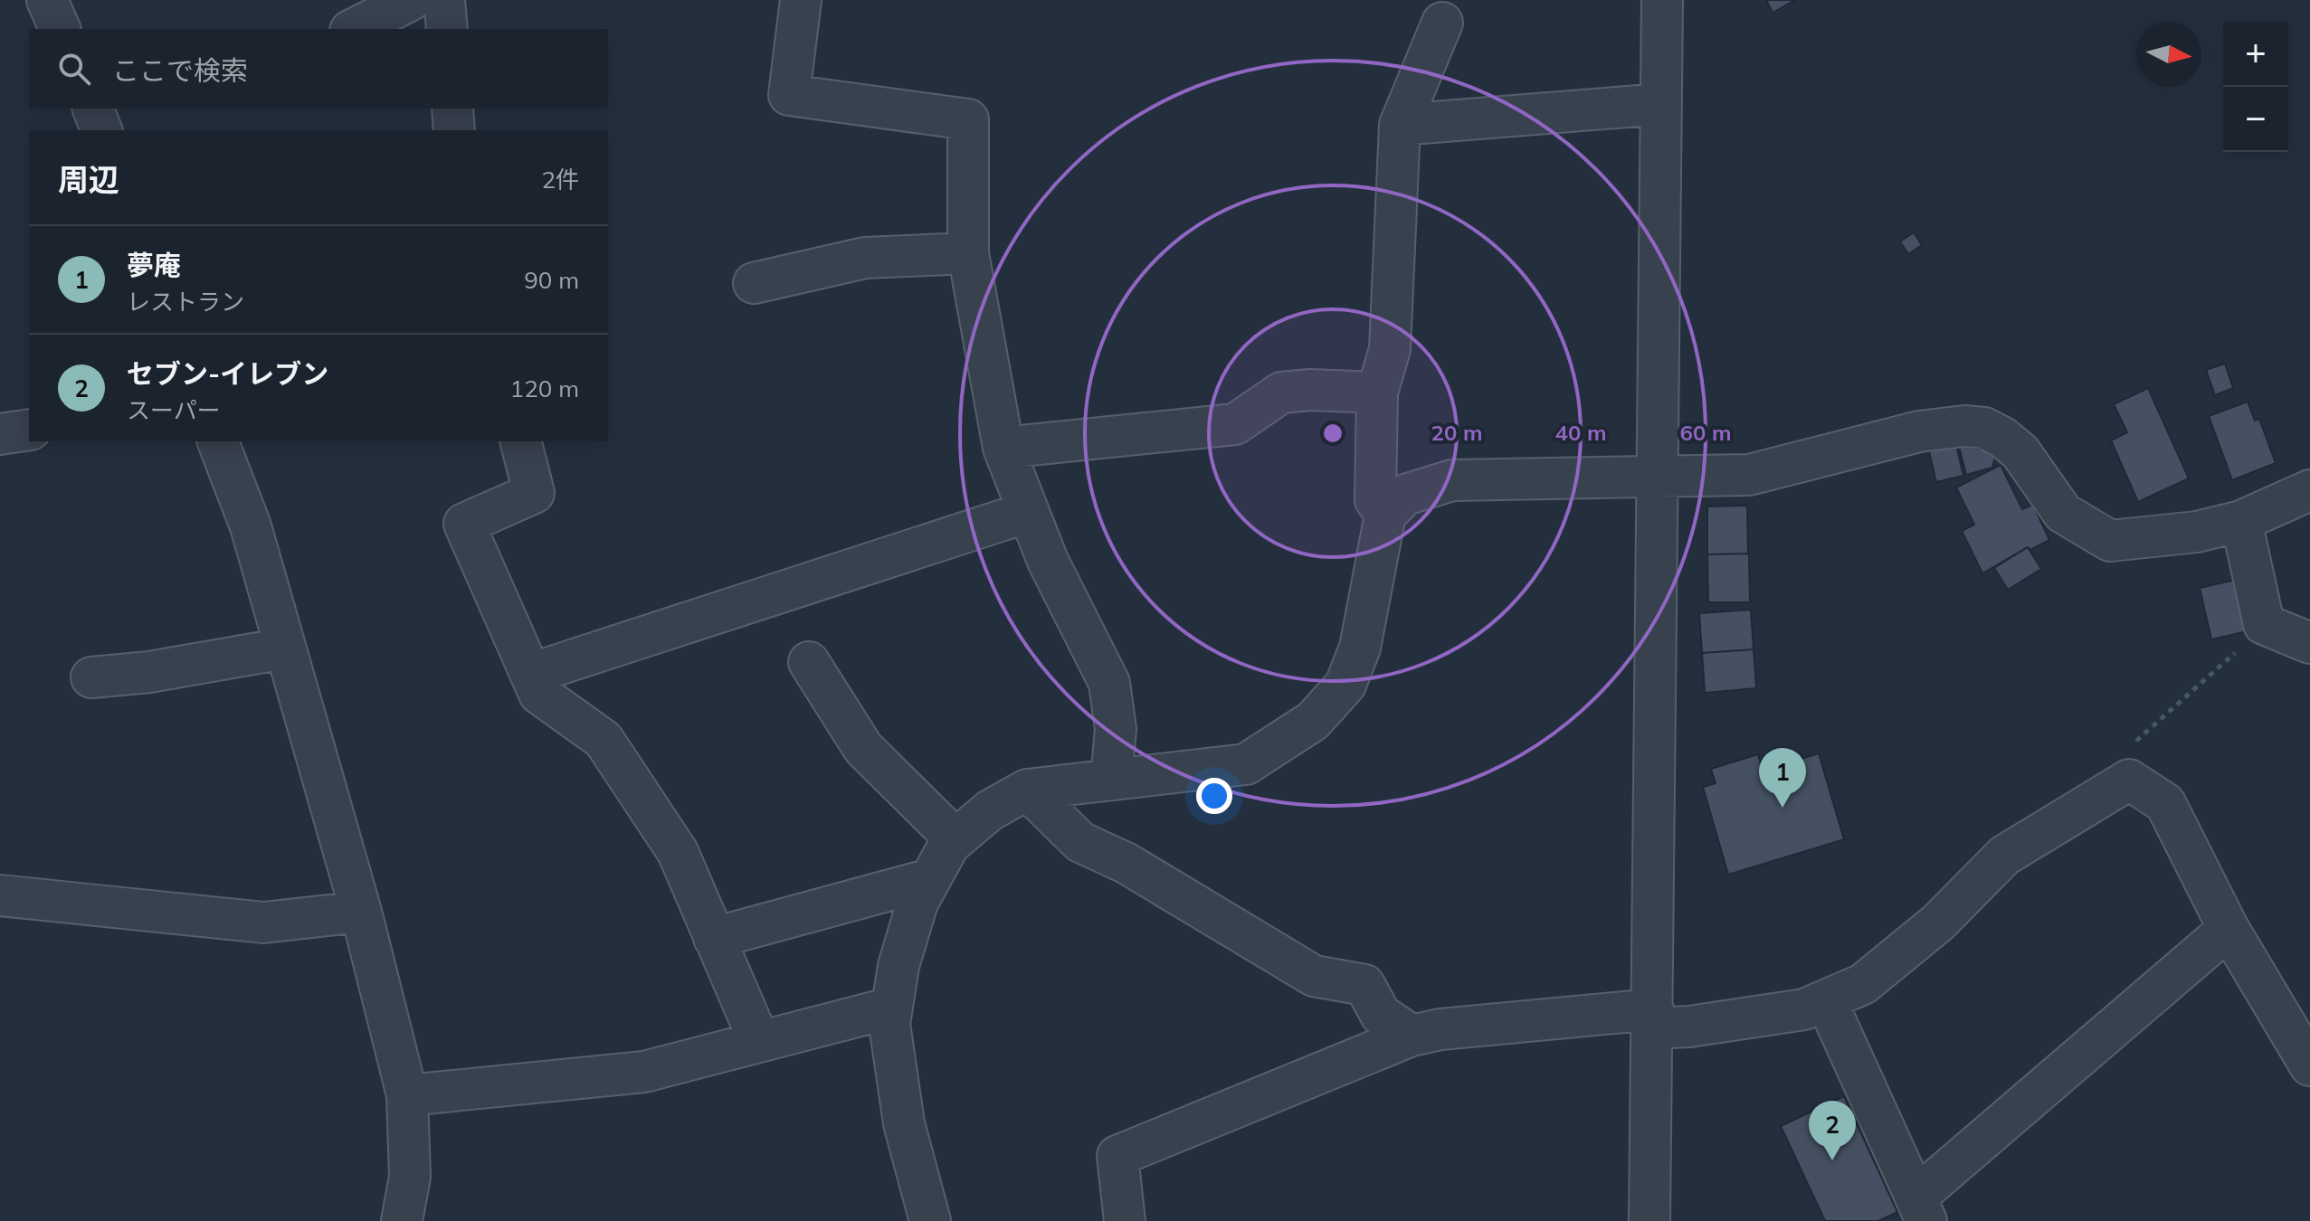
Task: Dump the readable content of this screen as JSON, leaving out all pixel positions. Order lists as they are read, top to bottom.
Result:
{
  "north": "right",
  "page": {
    "map_buttons": ["+", "−"],
    "search": "ここで検索",
    "heading": ["周辺", "2件"],
    "list": [
      {
        "mark": "1",
        "name": "夢庵",
        "note": "レストラン",
        "value": "90 m"
      },
      {
        "mark": "2",
        "name": "セブン-イレブン",
        "note": "スーパー",
        "value": "120 m"
      }
    ],
    "pins": ["1", "2"]
  },
  "rings": ["20 m", "40 m", "60 m"]
}
